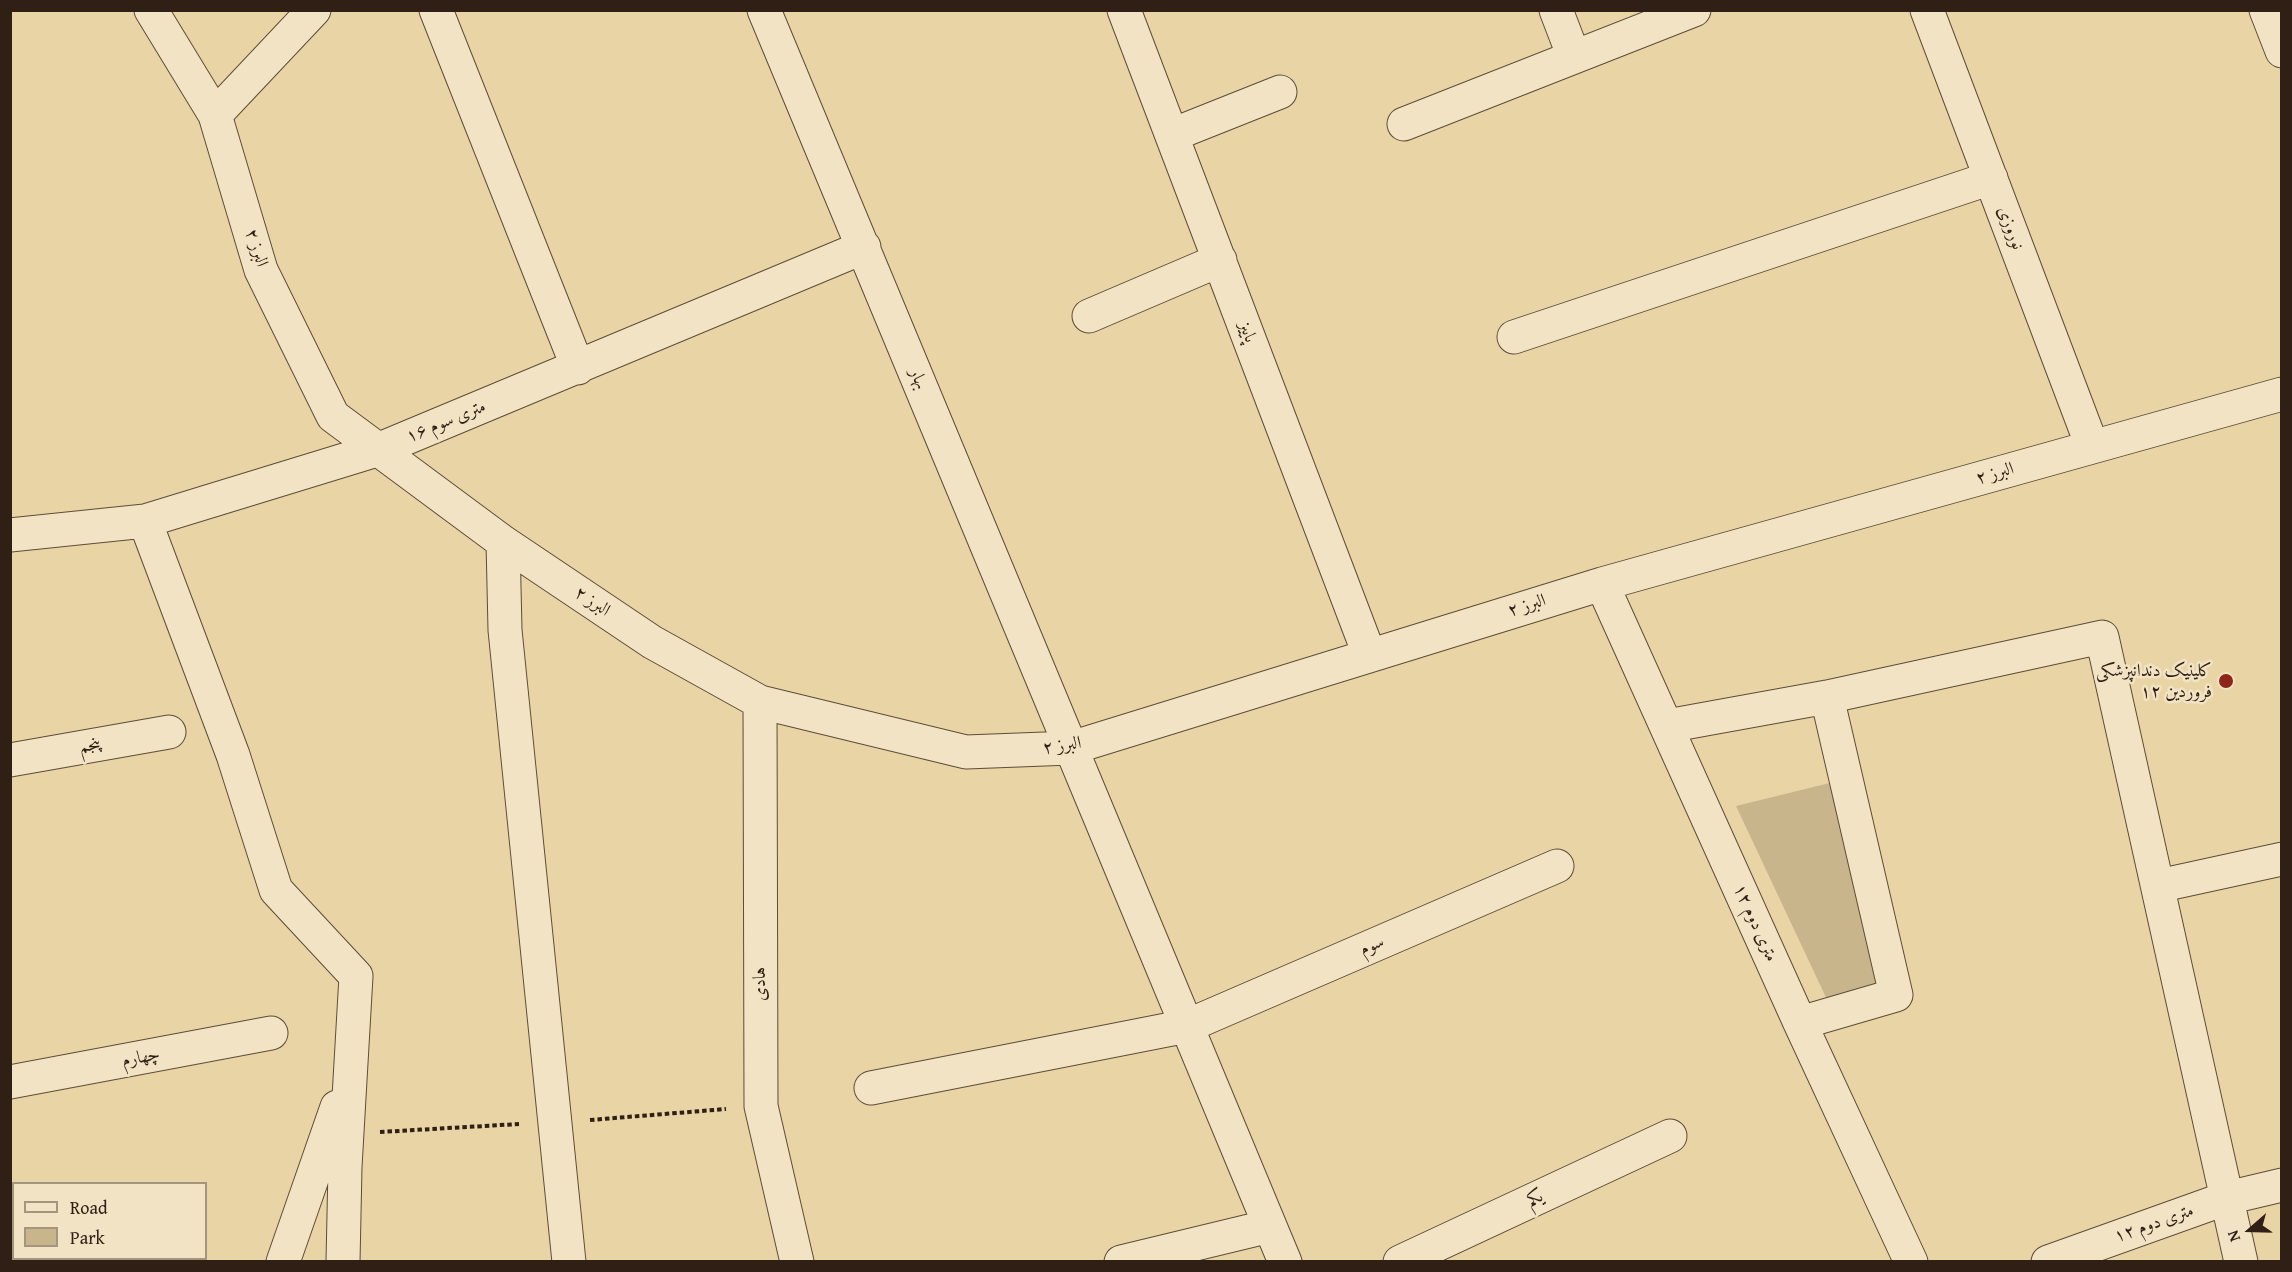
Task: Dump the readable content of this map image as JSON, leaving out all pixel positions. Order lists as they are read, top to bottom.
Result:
{
  "streets": {
    "street": [
      "نوروزی",
      "البرز ۲",
      "پاییز",
      "بهار",
      "۱۶ متری سوم",
      "پنجم",
      "۱۲ متری دوم",
      "سوم",
      "هادی",
      "چهارم",
      "یکم"
    ]
  },
  "crossings": [
    ["نوروزی", "البرز ۲"],
    ["البرز ۲", "پاییز"],
    ["البرز ۲", "بهار"],
    ["البرز ۲", "۱۶ متری سوم"],
    ["البرز ۲", "۱۲ متری دوم"],
    ["البرز ۲", "هادی"],
    ["بهار", "۱۶ متری سوم"],
    ["بهار", "سوم"]
  ],
  "places": ["کلینیک دندانپزشکی ۱۲ فروردین"],
  "legend": ["Road", "Park"],
  "north": "left"
}
